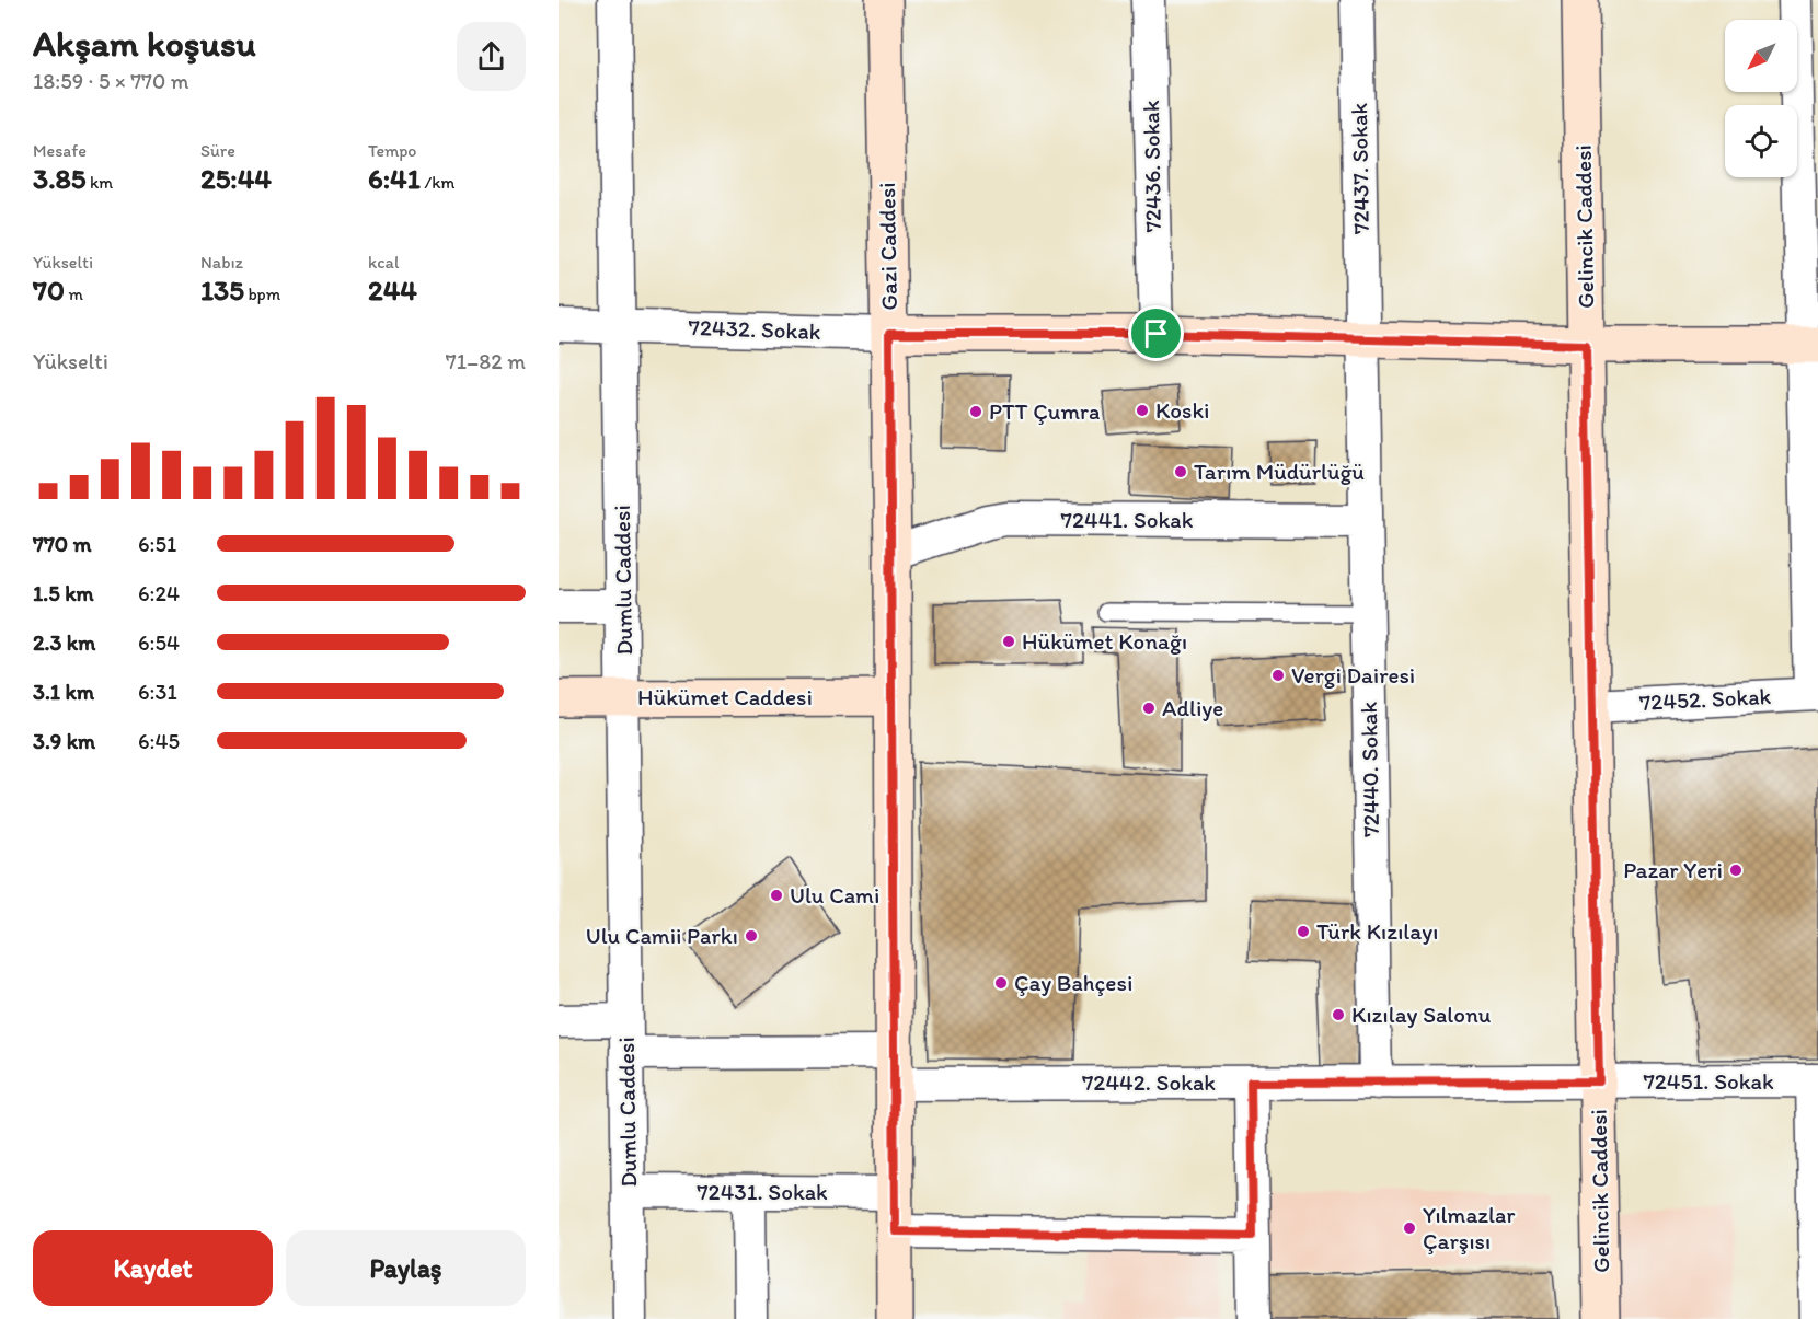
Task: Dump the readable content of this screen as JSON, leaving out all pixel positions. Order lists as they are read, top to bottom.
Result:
{
  "streets": {
    "street": [
      "72436. Sokak",
      "72437. Sokak",
      "Gelincik Caddesi",
      "Gazi Caddesi",
      "72432. Sokak",
      "72441. Sokak",
      "Dumlu Caddesi",
      "Hükümet Caddesi",
      "72452. Sokak",
      "72440. Sokak",
      "72451. Sokak",
      "72442. Sokak",
      "72431. Sokak"
    ]
  },
  "crossings": [
    ["72437. Sokak", "72440. Sokak"],
    ["Gelincik Caddesi", "72452. Sokak"],
    ["Gelincik Caddesi", "72451. Sokak"],
    ["Gelincik Caddesi", "72442. Sokak"],
    ["Gazi Caddesi", "72432. Sokak"],
    ["Gazi Caddesi", "72441. Sokak"],
    ["Gazi Caddesi", "Hükümet Caddesi"],
    ["Gazi Caddesi", "72442. Sokak"],
    ["Gazi Caddesi", "72431. Sokak"],
    ["72432. Sokak", "Dumlu Caddesi"],
    ["72441. Sokak", "72440. Sokak"],
    ["Dumlu Caddesi", "Hükümet Caddesi"],
    ["Dumlu Caddesi", "72442. Sokak"],
    ["Dumlu Caddesi", "72431. Sokak"],
    ["72440. Sokak", "72442. Sokak"],
    ["72451. Sokak", "72442. Sokak"]
  ],
  "places": [
    "Koski",
    "PTT Çumra",
    "Tarım Müdürlüğü",
    "Hükümet Konağı",
    "Vergi Dairesi",
    "Adliye",
    "Pazar Yeri",
    "Ulu Cami",
    "Türk Kızılayı",
    "Ulu Camii Parkı",
    "Çay Bahçesi",
    "Kızılay Salonu",
    "Yılmazlar Çarşısı"
  ],
  "north": "bottom left",
  "page": {
    "heading": ["Akşam koşusu", "18:59 · 5 × 770 m"],
    "stats": [
      ["Mesafe", "3.85 km"],
      ["Süre", "25:44"],
      ["Tempo", "6:41 /km"],
      ["Yükselti", "70 m"],
      ["Nabız", "135 bpm"],
      ["kcal", "244"]
    ],
    "chart": ["Yükselti", "71–82 m"],
    "list": [
      {
        "name": "770 m",
        "note": "6:51"
      },
      {
        "name": "1.5 km",
        "note": "6:24"
      },
      {
        "name": "2.3 km",
        "note": "6:54"
      },
      {
        "name": "3.1 km",
        "note": "6:31"
      },
      {
        "name": "3.9 km",
        "note": "6:45"
      }
    ],
    "buttons": ["Kaydet", "Paylaş"]
  }
}
